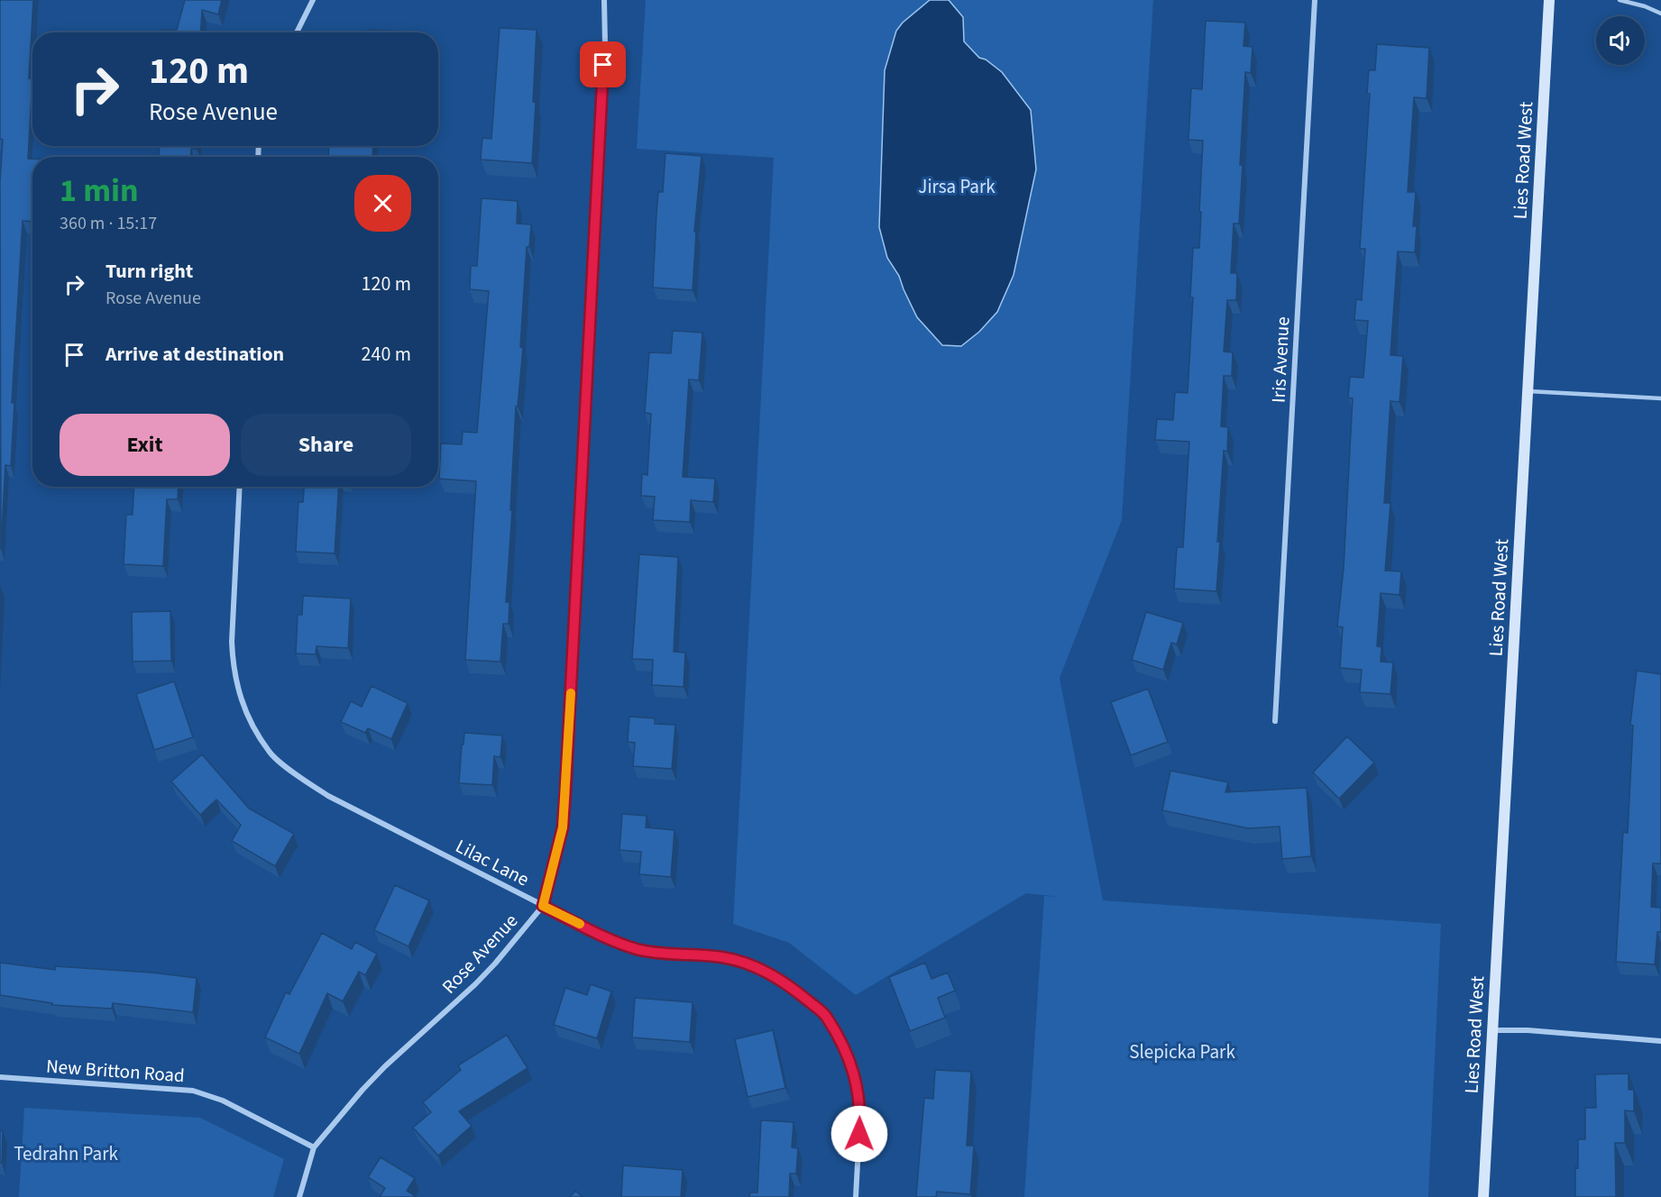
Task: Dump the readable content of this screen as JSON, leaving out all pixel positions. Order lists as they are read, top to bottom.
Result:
{
  "streets": {
    "street": [
      "Lies Road West",
      "Iris Avenue",
      "Lilac Lane",
      "Rose Avenue",
      "New Britton Road"
    ]
  },
  "crossings": [
    ["Lilac Lane", "Rose Avenue"],
    ["Rose Avenue", "New Britton Road"]
  ],
  "parks": ["Jirsa Park", "Slepicka Park", "Tedrahn Park"],
  "page": {
    "turn": ["120 m", "Rose Avenue"],
    "heading": ["1 min", "360 m · 15:17"],
    "list": [
      {
        "name": "Turn right",
        "note": "Rose Avenue",
        "value": "120 m"
      },
      {
        "name": "Arrive at destination",
        "value": "240 m"
      }
    ],
    "buttons": ["Exit", "Share"]
  }
}
